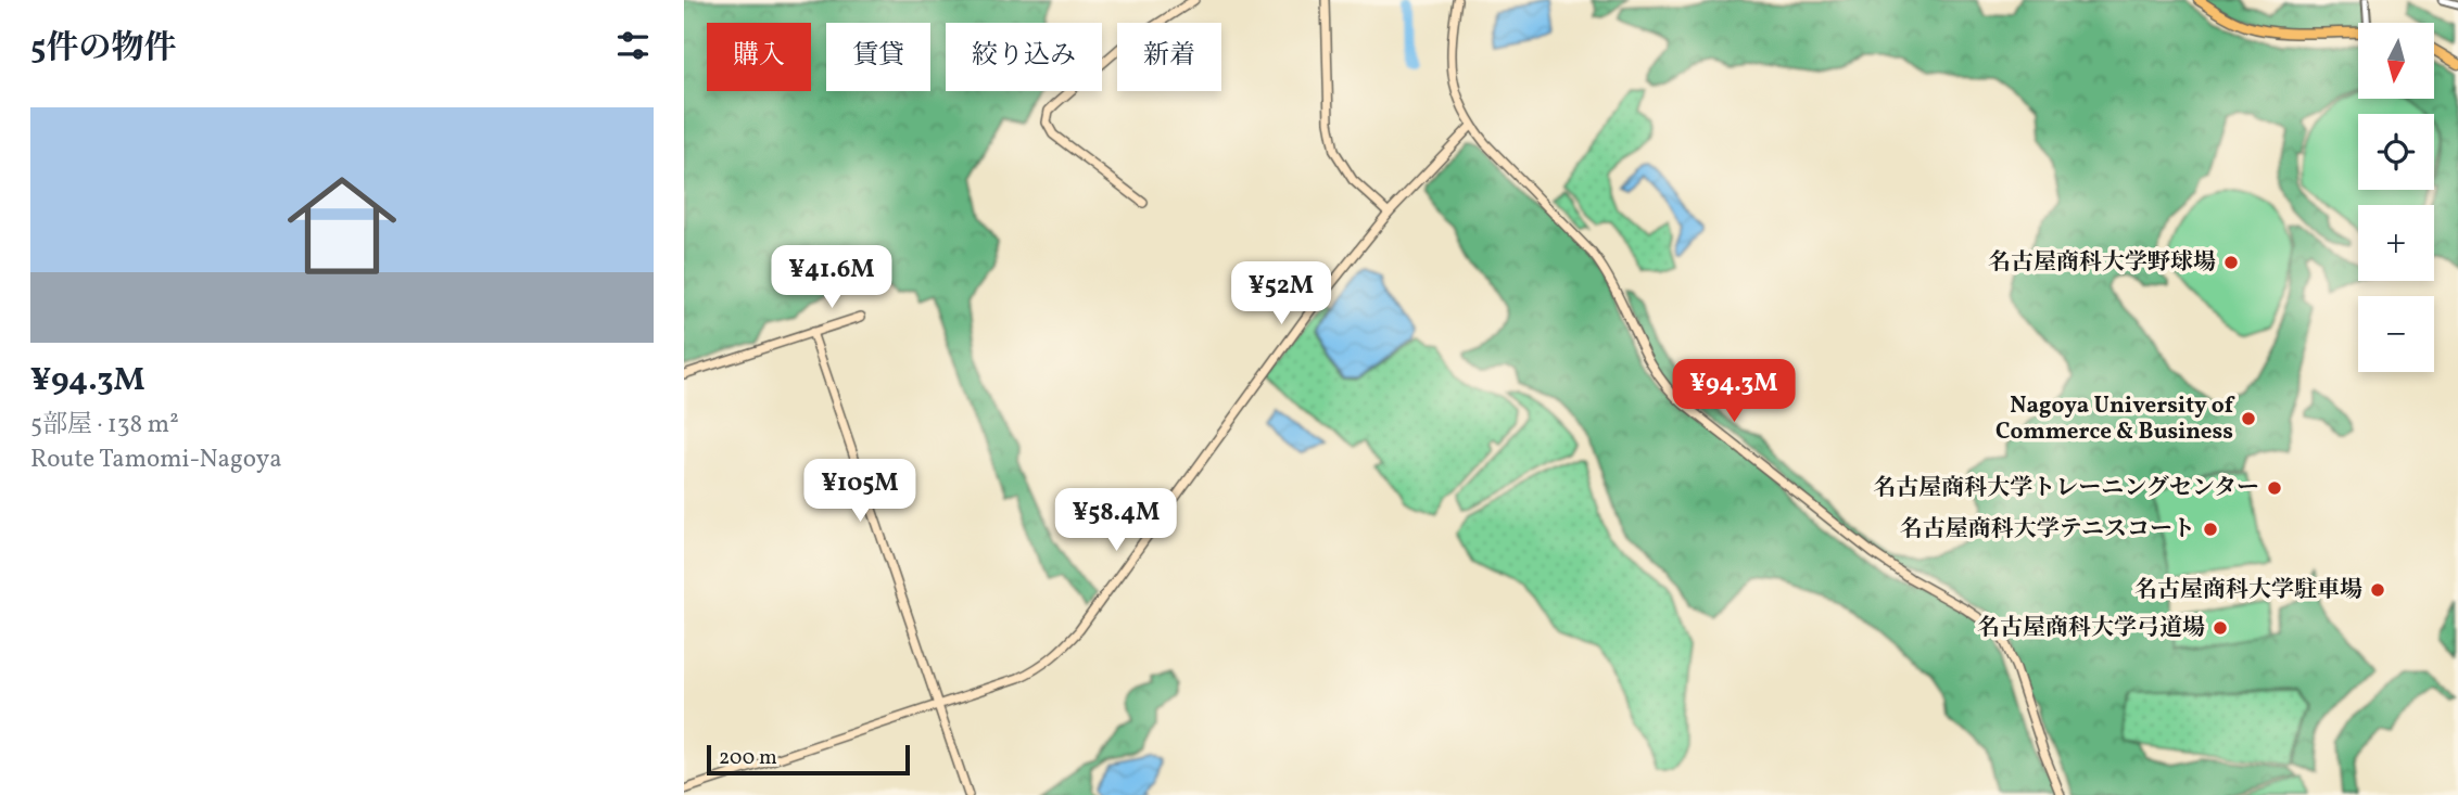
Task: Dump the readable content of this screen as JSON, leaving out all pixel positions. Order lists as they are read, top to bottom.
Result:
{
  "places": [
    "名古屋商科大学野球場",
    "Nagoya University of Commerce & Business",
    "名古屋商科大学トレーニングセンター",
    "名古屋商科大学テニスコート",
    "名古屋商科大学駐車場",
    "名古屋商科大学弓道場"
  ],
  "scale_bar": "200 m",
  "north": "bottom",
  "page": {
    "heading": "5件の物件",
    "map_buttons": ["+", "−"],
    "chip": [
      "購入",
      "賃貸",
      "絞り込み",
      "新着"
    ],
    "list": [
      {
        "name": "¥94.3M",
        "note": "5部屋 · 138 m² · Route Tamomi-Nagoya"
      }
    ],
    "price": [
      "¥41.6M",
      "¥52M",
      "¥94.3M",
      "¥105M",
      "¥58.4M"
    ],
    "scale": "200 m"
  }
}
